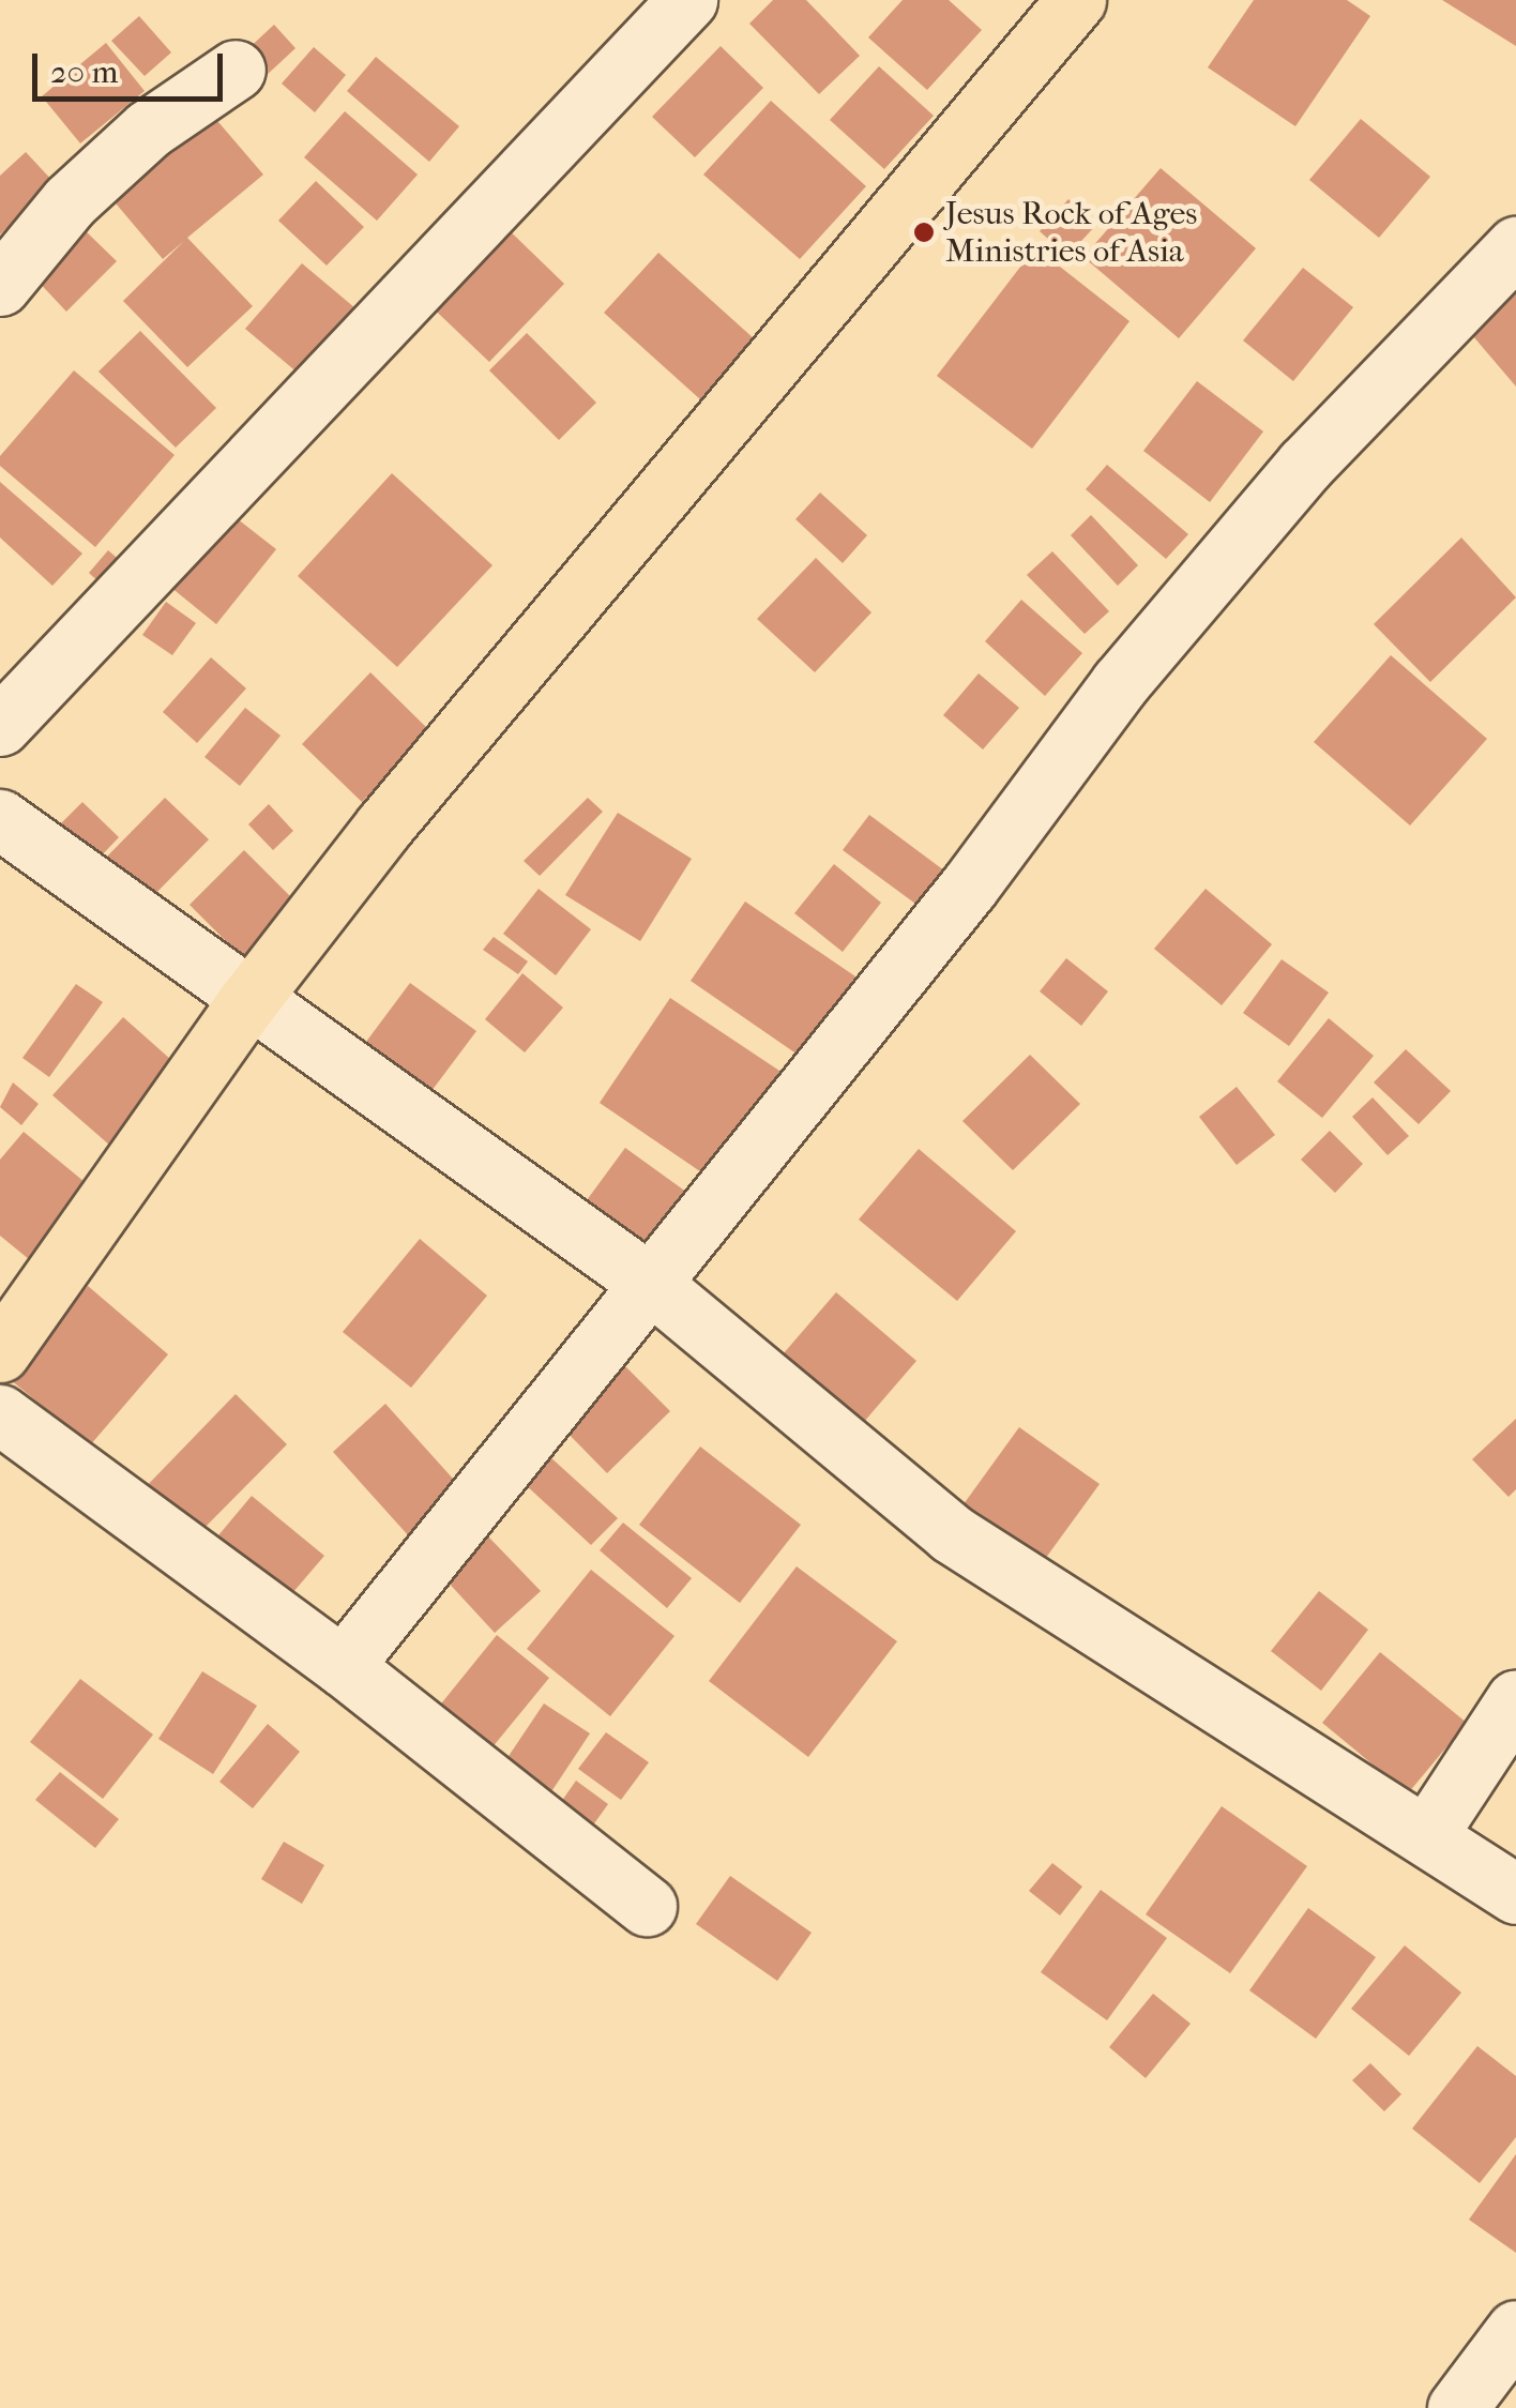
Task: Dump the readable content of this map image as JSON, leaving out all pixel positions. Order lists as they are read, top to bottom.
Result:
{
  "places": ["Jesus Rock of Ages Ministries of Asia"],
  "scale_bar": "20 m"
}
